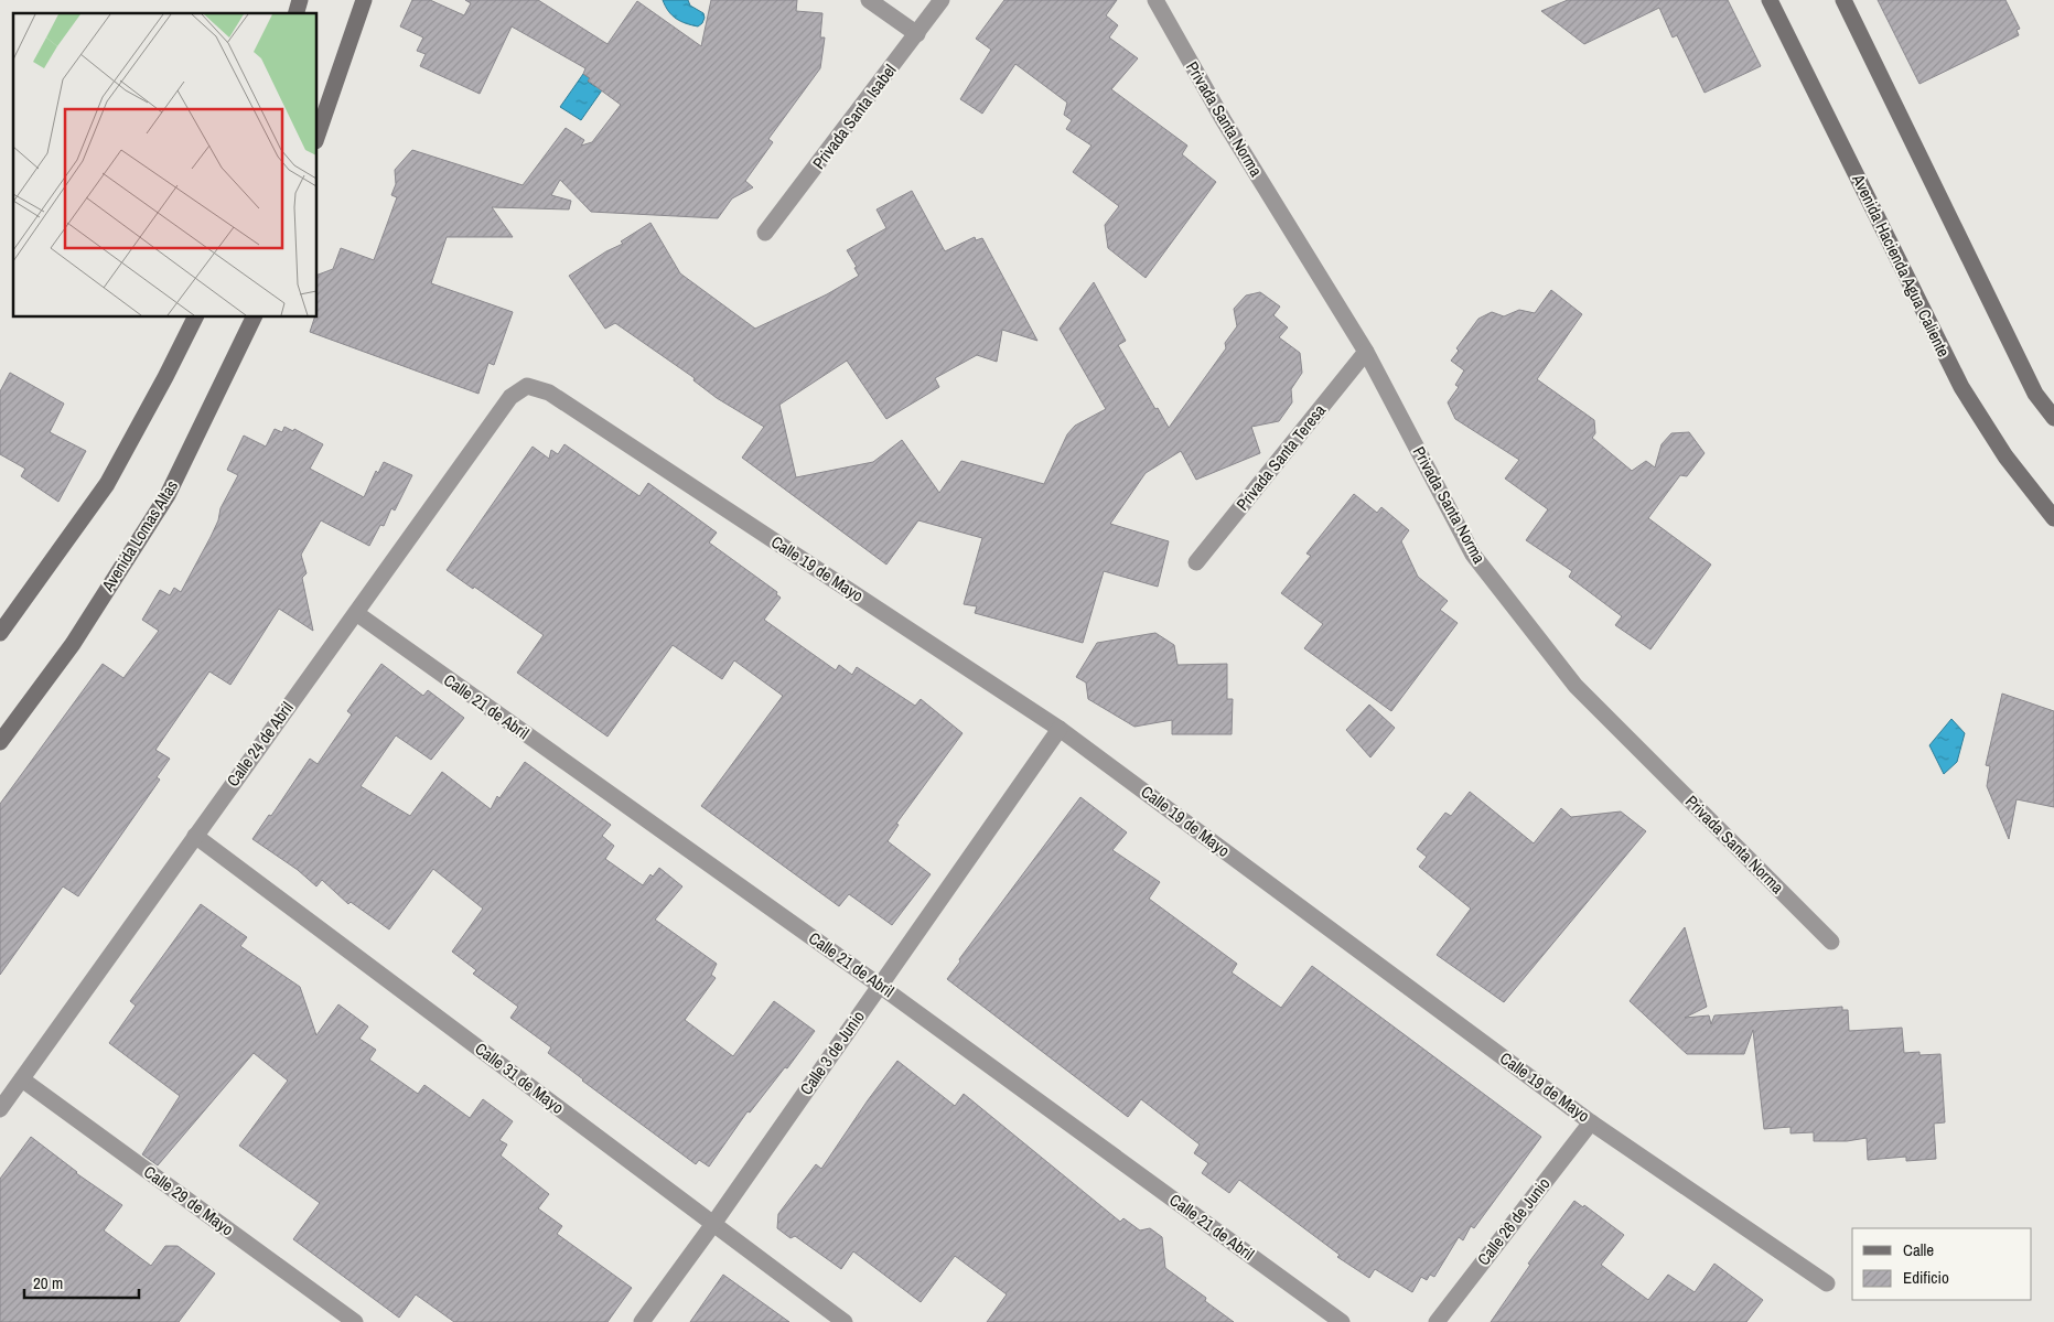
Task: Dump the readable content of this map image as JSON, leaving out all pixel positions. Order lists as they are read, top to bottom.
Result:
{
  "streets": {
    "main road": ["Avenida Hacienda Agua Caliente", "Avenida Lomas Altas"],
    "street": [
      "Privada Santa Isabel",
      "Privada Santa Norma",
      "Privada Santa Teresa",
      "Calle 19 de Mayo",
      "Calle 21 de Abril",
      "Calle 24 de Abril",
      "Calle 3 de Junio",
      "Calle 31 de Mayo",
      "Calle 29 de Mayo",
      "Calle 26 de Junio"
    ]
  },
  "crossings": [
    ["Privada Santa Norma", "Privada Santa Teresa"],
    ["Calle 19 de Mayo", "Calle 24 de Abril"],
    ["Calle 19 de Mayo", "Calle 3 de Junio"],
    ["Calle 19 de Mayo", "Calle 26 de Junio"],
    ["Calle 21 de Abril", "Calle 24 de Abril"],
    ["Calle 21 de Abril", "Calle 3 de Junio"],
    ["Calle 24 de Abril", "Calle 31 de Mayo"],
    ["Calle 24 de Abril", "Calle 29 de Mayo"],
    ["Calle 3 de Junio", "Calle 31 de Mayo"]
  ],
  "legend": ["Calle", "Edificio"],
  "scale_bar": "20 m"
}
